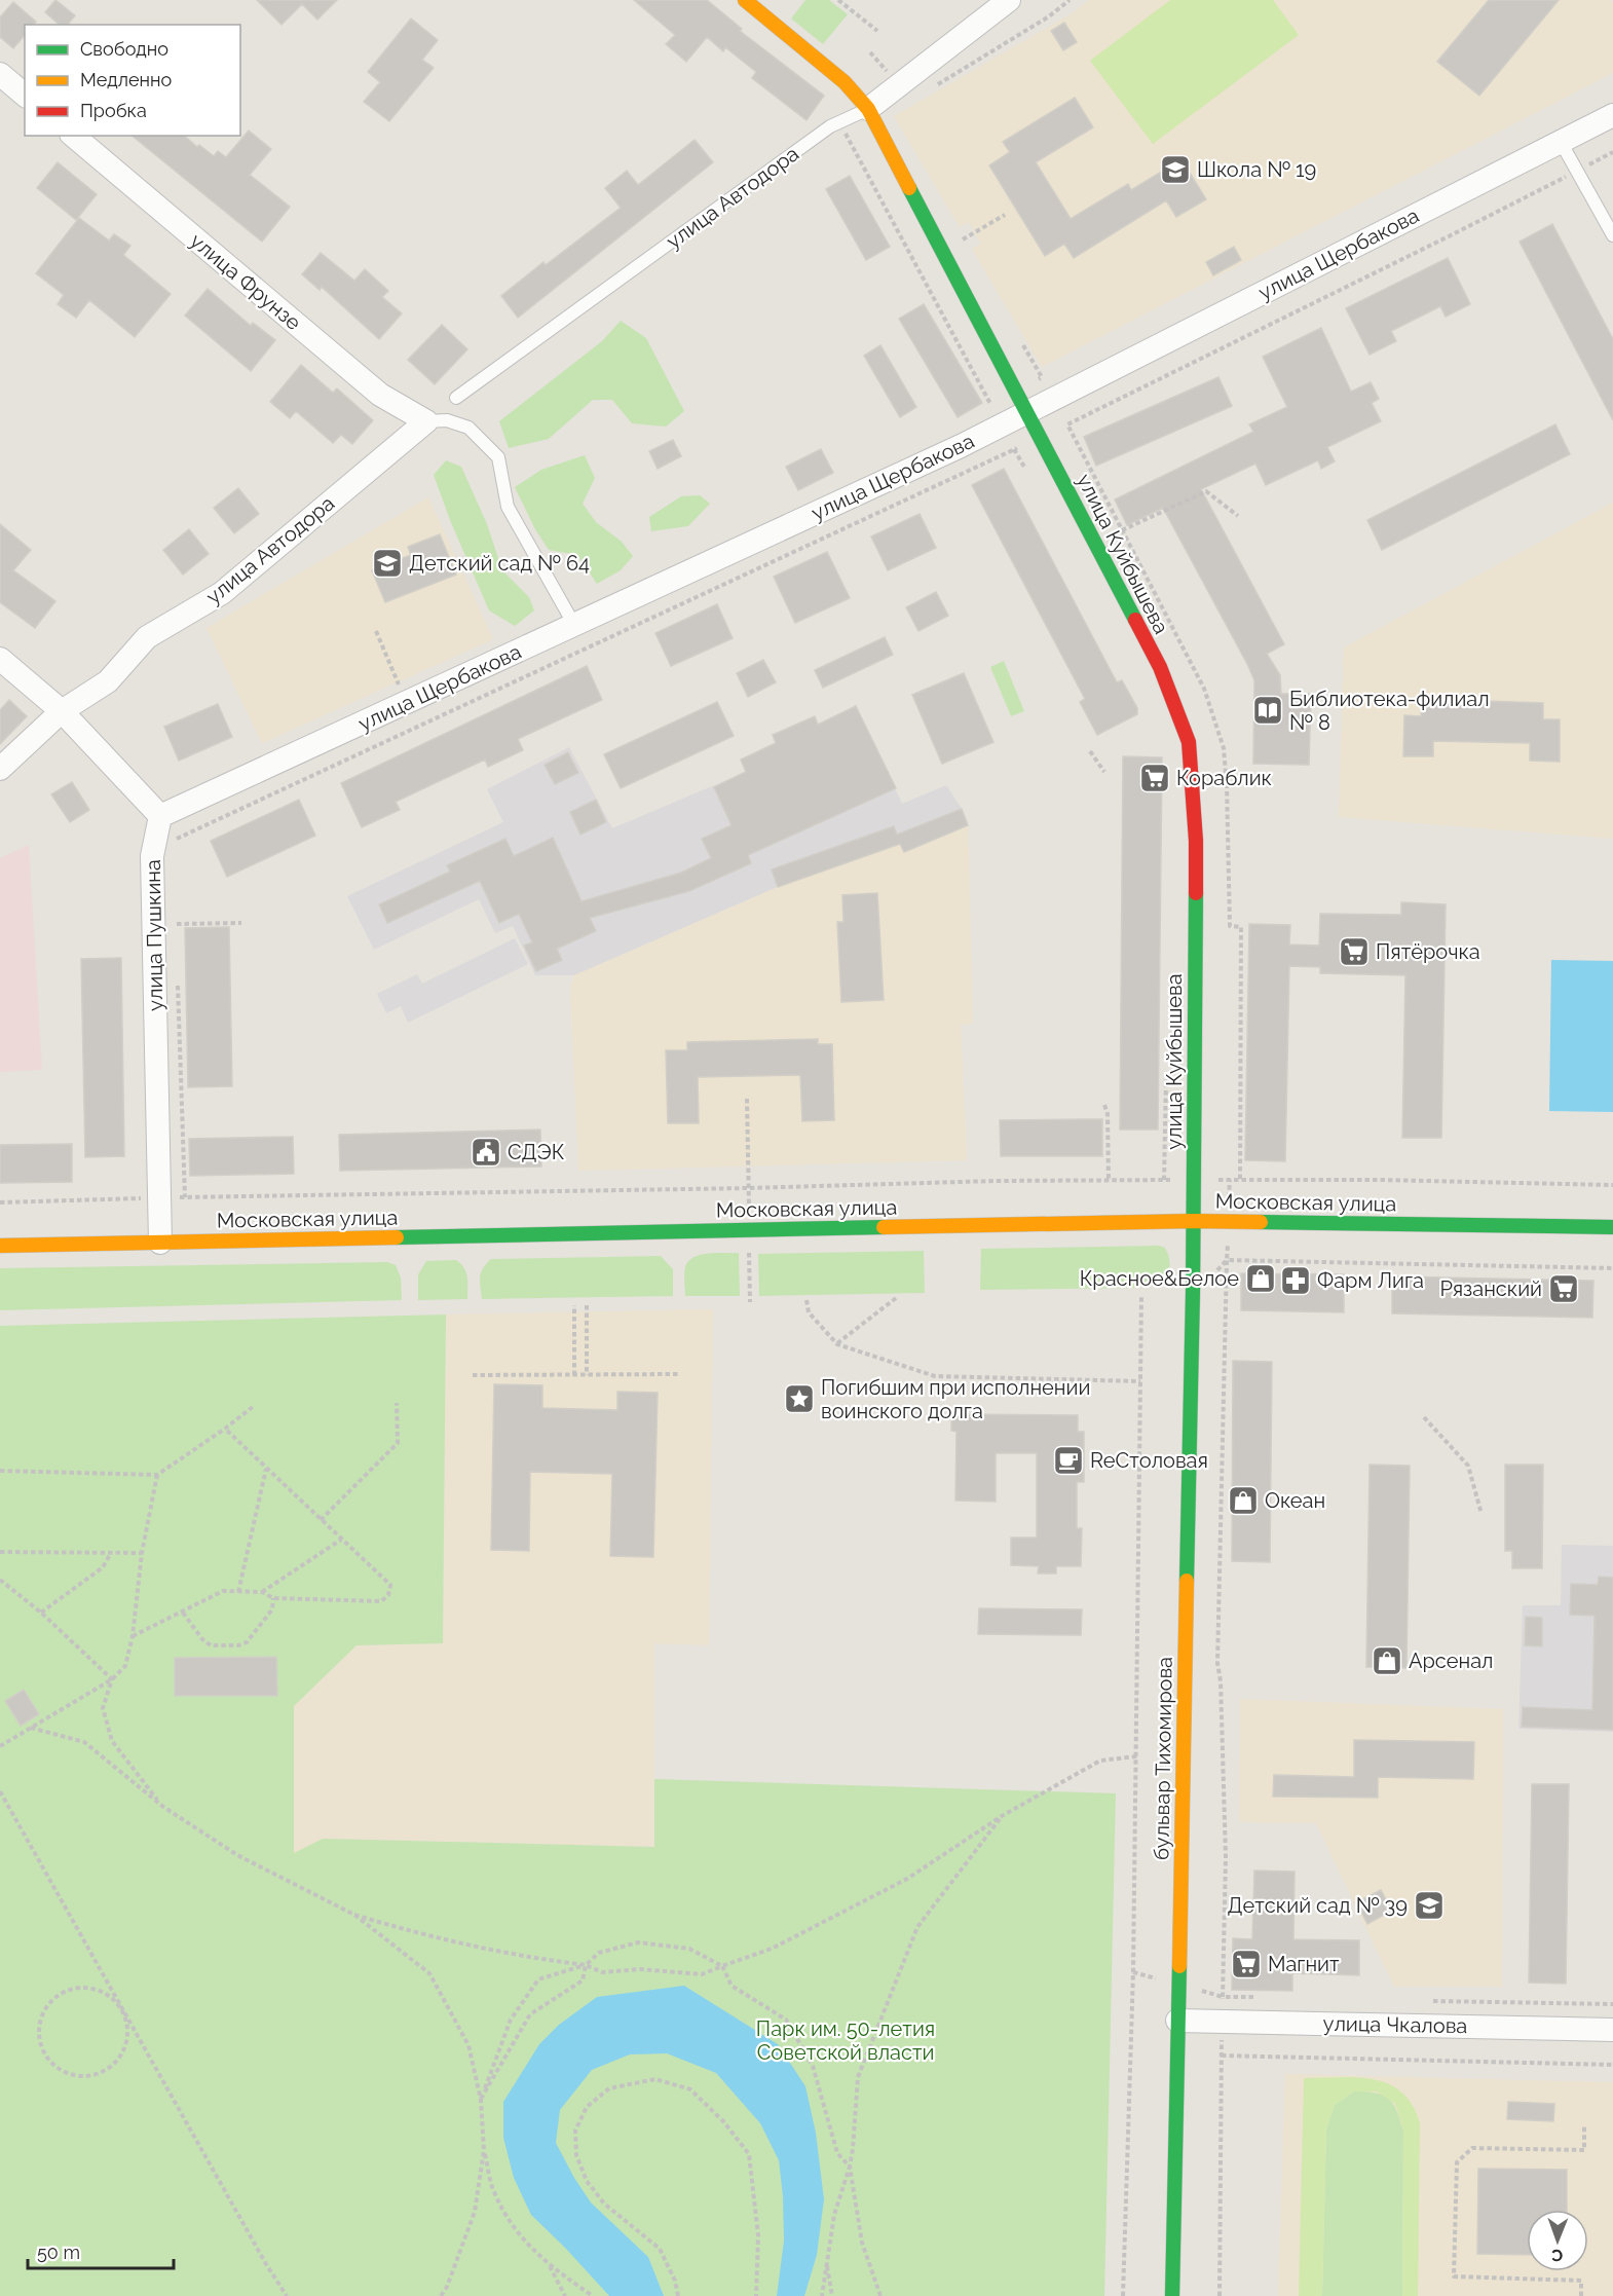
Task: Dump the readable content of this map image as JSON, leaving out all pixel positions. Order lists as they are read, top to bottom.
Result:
{
  "streets": {
    "street": [
      "улица Автодора",
      "улица Щербакова",
      "улица Фрунзе",
      "улица Куйбышева",
      "улица Пушкина",
      "Московская улица",
      "бульвар Тихомирова",
      "улица Чкалова"
    ]
  },
  "crossings": [
    ["улица Автодора", "улица Фрунзе"],
    ["улица Автодора", "улица Куйбышева"],
    ["улица Щербакова", "улица Куйбышева"],
    ["улица Щербакова", "улица Пушкина"],
    ["улица Куйбышева", "Московская улица"],
    ["улица Куйбышева", "бульвар Тихомирова"],
    ["улица Пушкина", "Московская улица"],
    ["Московская улица", "бульвар Тихомирова"],
    ["бульвар Тихомирова", "улица Чкалова"]
  ],
  "parks": ["Парк им. 50-летия Советской власти"],
  "places": {
    "school or university": ["Школа № 19", "Детский сад № 64", "Детский сад № 39"],
    "library": ["Библиотека-филиал № 8"],
    "supermarket": [
      "Кораблик",
      "Пятёрочка",
      "Рязанский",
      "Магнит"
    ],
    "public building": ["СДЭК"],
    "shop": ["Красное&Белое", "Океан", "Арсенал"],
    "pharmacy": ["Фарм Лига"],
    "place": ["Погибшим при исполнении воинского долга"],
    "cafe": ["ReСтоловая"]
  },
  "legend": ["Свободно", "Медленно", "Пробка"],
  "scale_bar": "50 m",
  "north": "bottom"
}
